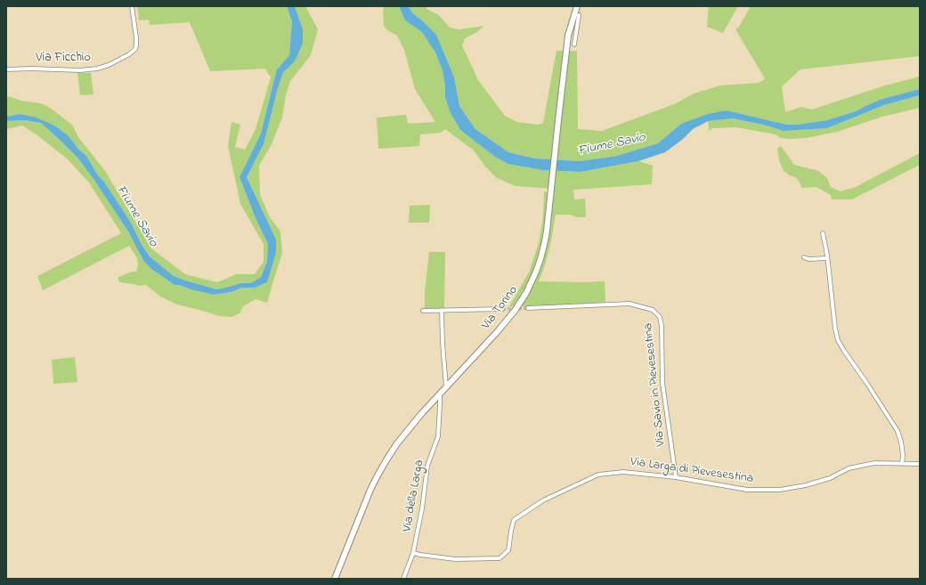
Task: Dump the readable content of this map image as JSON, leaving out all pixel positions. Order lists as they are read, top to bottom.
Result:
{
  "streets": {
    "main road": ["Via Torino"],
    "street": [
      "Via Ficchio",
      "Via Savio in Pievesestina",
      "Via Larga di Pievesestina",
      "Via della Larga"
    ]
  },
  "crossings": [
    ["Via Torino", "Via della Larga"],
    ["Via Savio in Pievesestina", "Via Larga di Pievesestina"],
    ["Via Larga di Pievesestina", "Via della Larga"]
  ],
  "water": ["Fiume Savio"]
}
